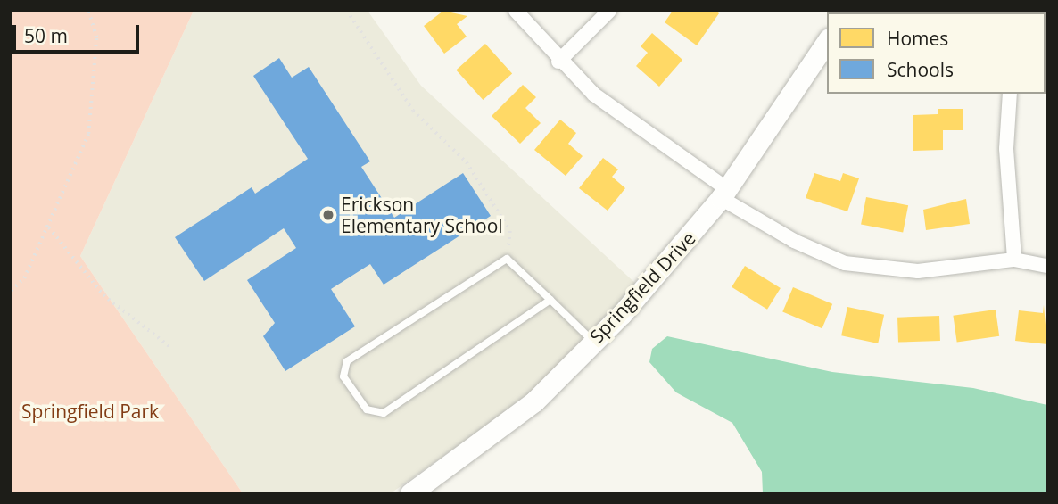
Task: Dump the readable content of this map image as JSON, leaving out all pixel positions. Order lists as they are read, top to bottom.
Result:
{
  "streets": {
    "street": ["Springfield Drive"]
  },
  "parks": ["Springfield Park"],
  "places": ["Erickson Elementary School"],
  "legend": ["Homes", "Schools"],
  "scale_bar": "50 m"
}
